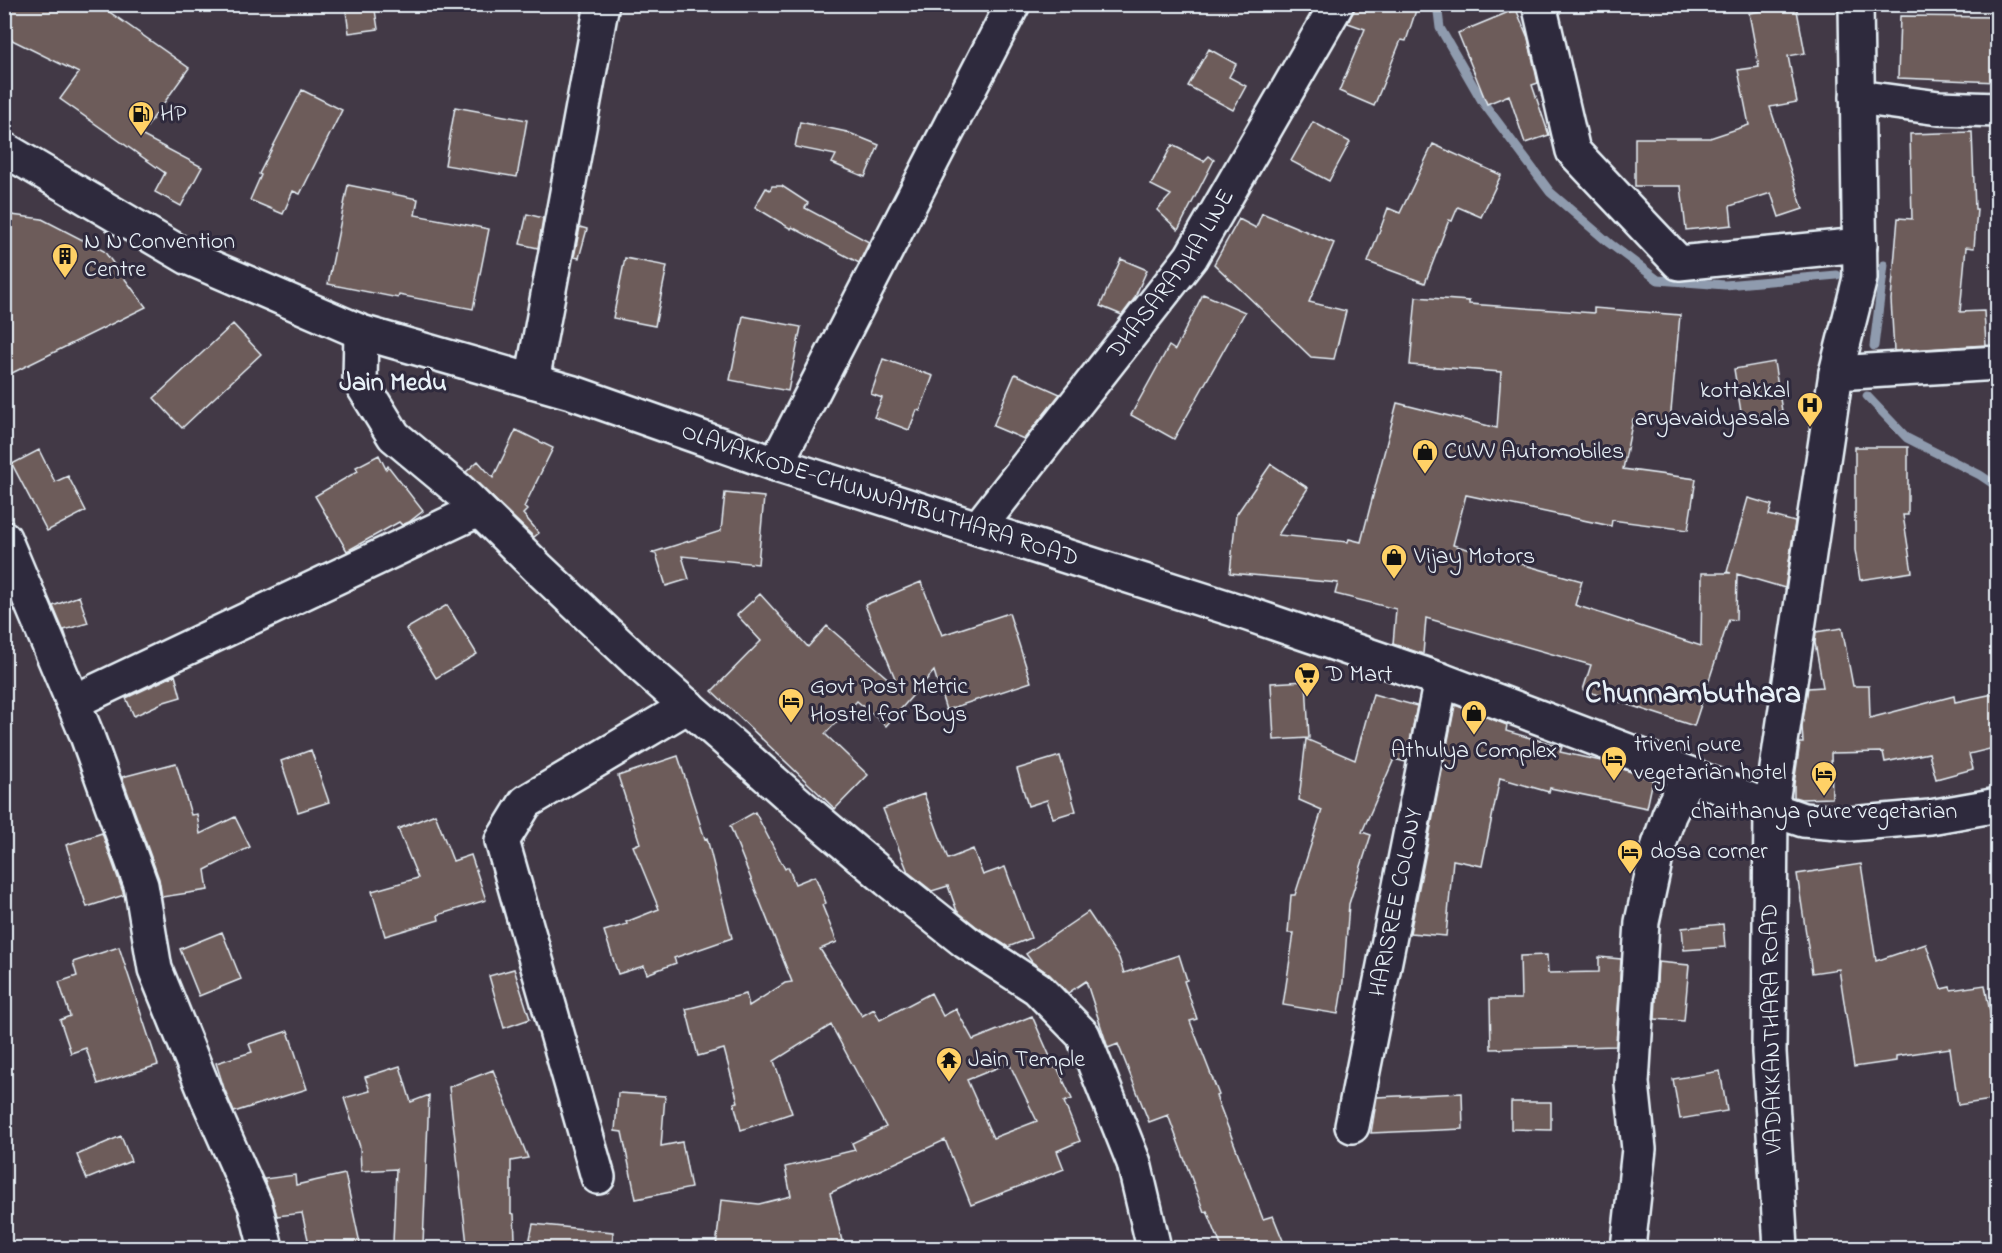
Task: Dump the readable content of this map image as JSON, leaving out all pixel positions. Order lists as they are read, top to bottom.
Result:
{
  "streets": {
    "street": [
      "DHASARADHA LINE",
      "OLAVAKKODE-CHUNNAMBUTHARA ROAD",
      "HARISREE COLONY",
      "VADAKKANTHARA ROAD"
    ]
  },
  "crossings": [
    ["DHASARADHA LINE", "OLAVAKKODE-CHUNNAMBUTHARA ROAD"],
    ["OLAVAKKODE-CHUNNAMBUTHARA ROAD", "HARISREE COLONY"],
    ["OLAVAKKODE-CHUNNAMBUTHARA ROAD", "VADAKKANTHARA ROAD"]
  ],
  "districts": ["Jain Medu", "Chunnambuthara"],
  "places": {
    "fuel station": ["HP"],
    "building": ["N N Convention Centre"],
    "hospital": ["kottakkal aryavaidyasala"],
    "shop": ["CUVV Automobiles", "Vijay Motors", "Athulya Complex"],
    "supermarket": ["D Mart"],
    "hotel": [
      "Govt Post Metric Hostel for Boys",
      "triveni pure vegetarian hotel",
      "chaithanya pure vegetarian",
      "dosa corner"
    ],
    "temple": ["Jain Temple"]
  }
}
